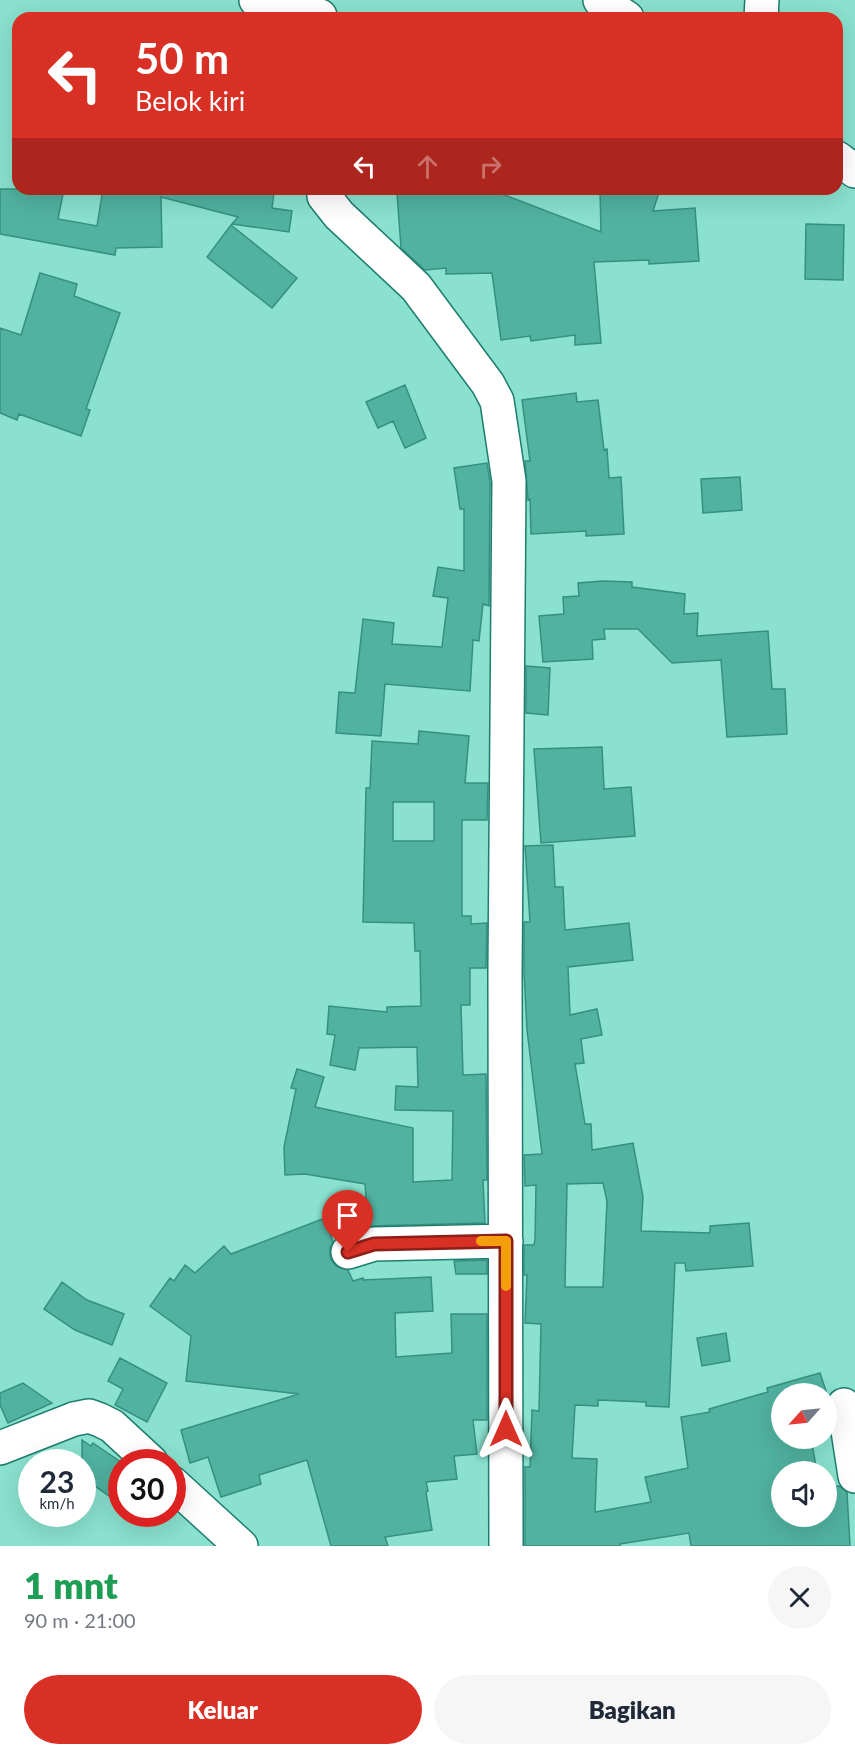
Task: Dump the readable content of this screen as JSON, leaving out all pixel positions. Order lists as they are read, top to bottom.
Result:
{
  "north": "bottom left",
  "page": {
    "turn": ["50 m", "Belok kiri"],
    "speed": "23 km/h",
    "limit": "30",
    "heading": ["1 mnt", "90 m · 21:00"],
    "buttons": ["Keluar", "Bagikan"]
  }
}
